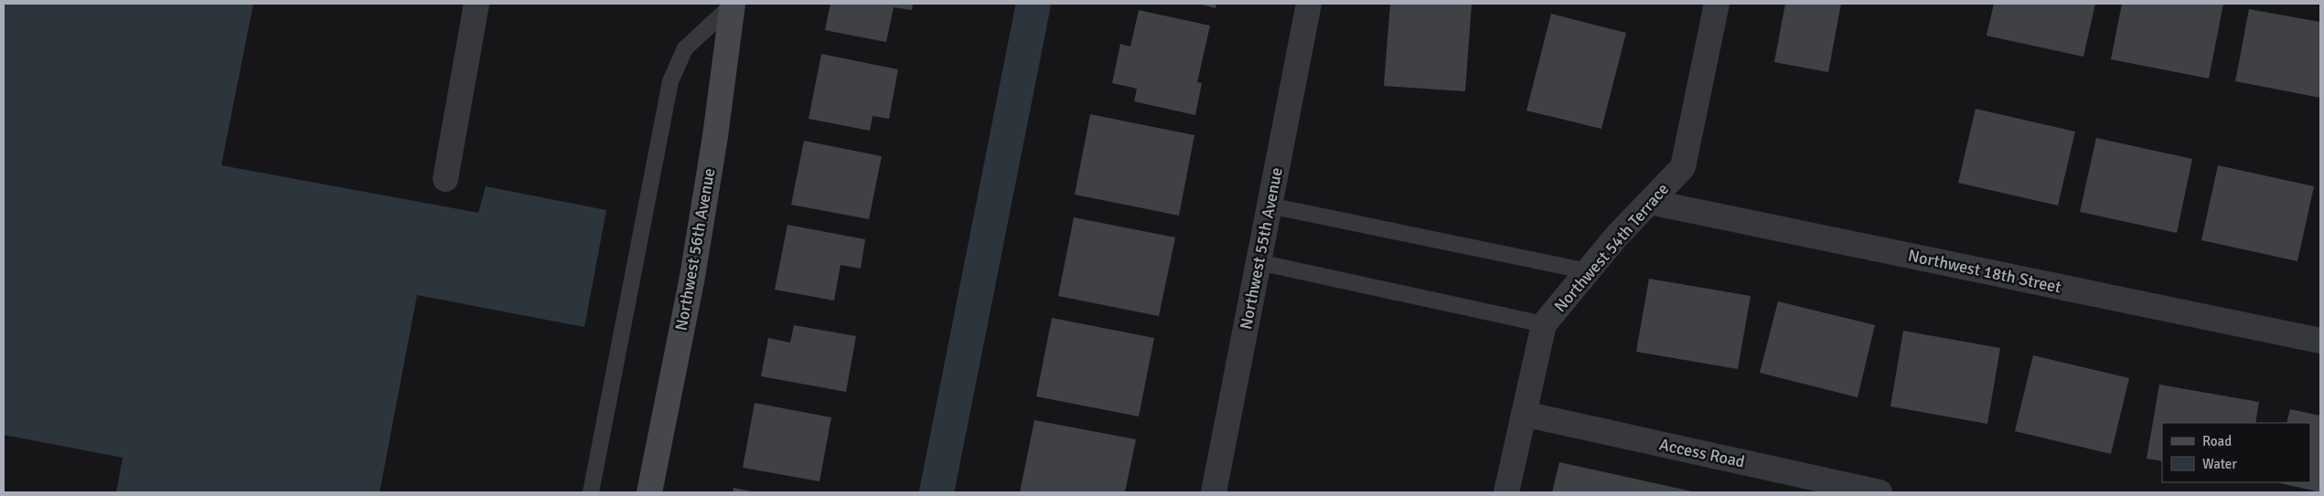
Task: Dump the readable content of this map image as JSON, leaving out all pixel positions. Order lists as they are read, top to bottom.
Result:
{
  "streets": {
    "street": [
      "Northwest 54th Terrace",
      "Northwest 55th Avenue",
      "Northwest 56th Avenue",
      "Northwest 18th Street",
      "Access Road"
    ]
  },
  "crossings": [
    ["Northwest 54th Terrace", "Northwest 18th Street"],
    ["Northwest 54th Terrace", "Access Road"]
  ],
  "legend": ["Road", "Water"]
}
